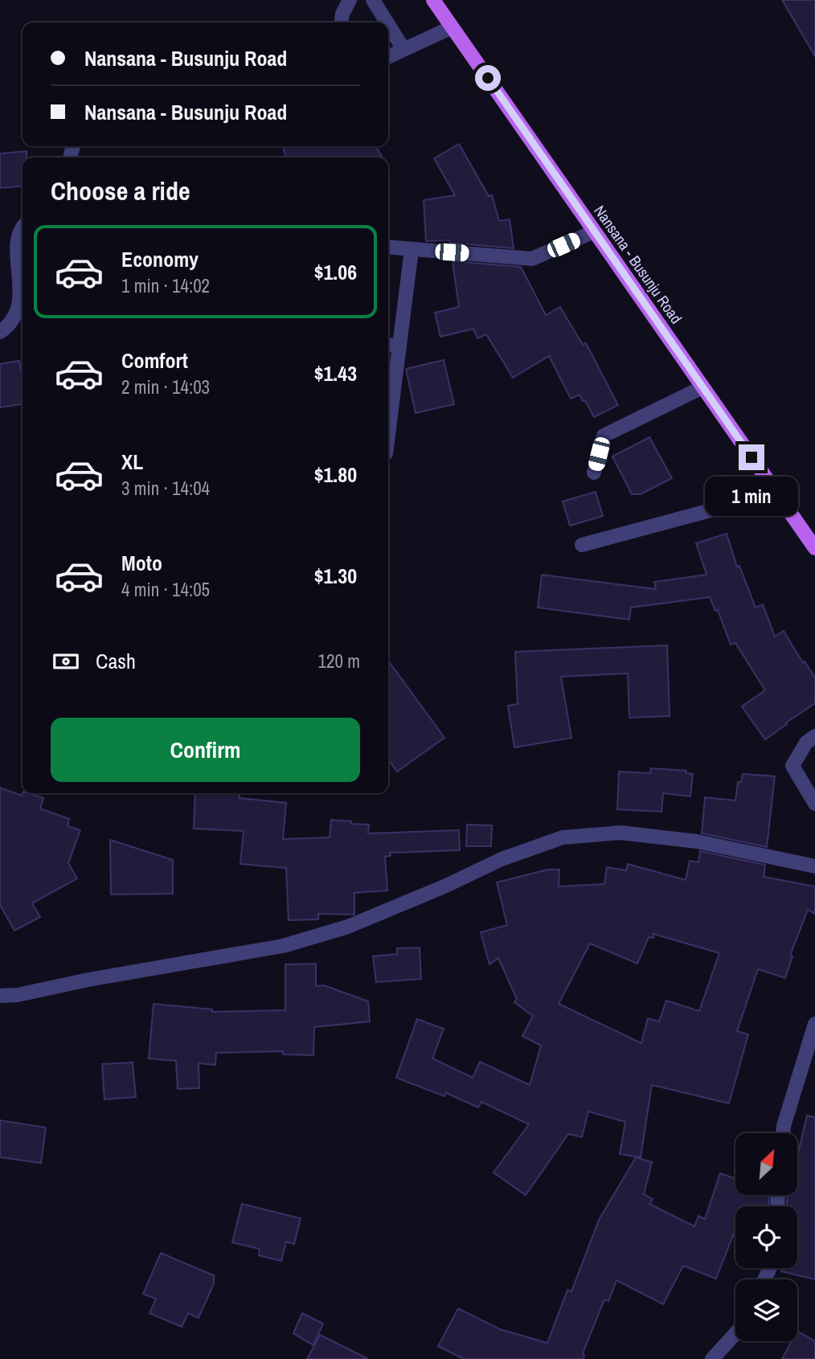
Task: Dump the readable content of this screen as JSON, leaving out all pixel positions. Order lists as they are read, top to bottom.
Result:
{
  "streets": {
    "main road": ["Nansana - Busunju Road"]
  },
  "north": "top right",
  "page": {
    "banner": ["Nansana - Busunju Road", "Nansana - Busunju Road"],
    "heading": "Choose a ride",
    "list": [
      {
        "name": "Economy",
        "note": "1 min · 14:02",
        "value": "$1.06"
      },
      {
        "name": "Comfort",
        "note": "2 min · 14:03",
        "value": "$1.43"
      },
      {
        "name": "XL",
        "note": "3 min · 14:04",
        "value": "$1.80"
      },
      {
        "name": "Moto",
        "note": "4 min · 14:05",
        "value": "$1.30"
      }
    ],
    "bubble": "1 min",
    "pay": ["Cash", "120 m"],
    "buttons": "Confirm"
  }
}
